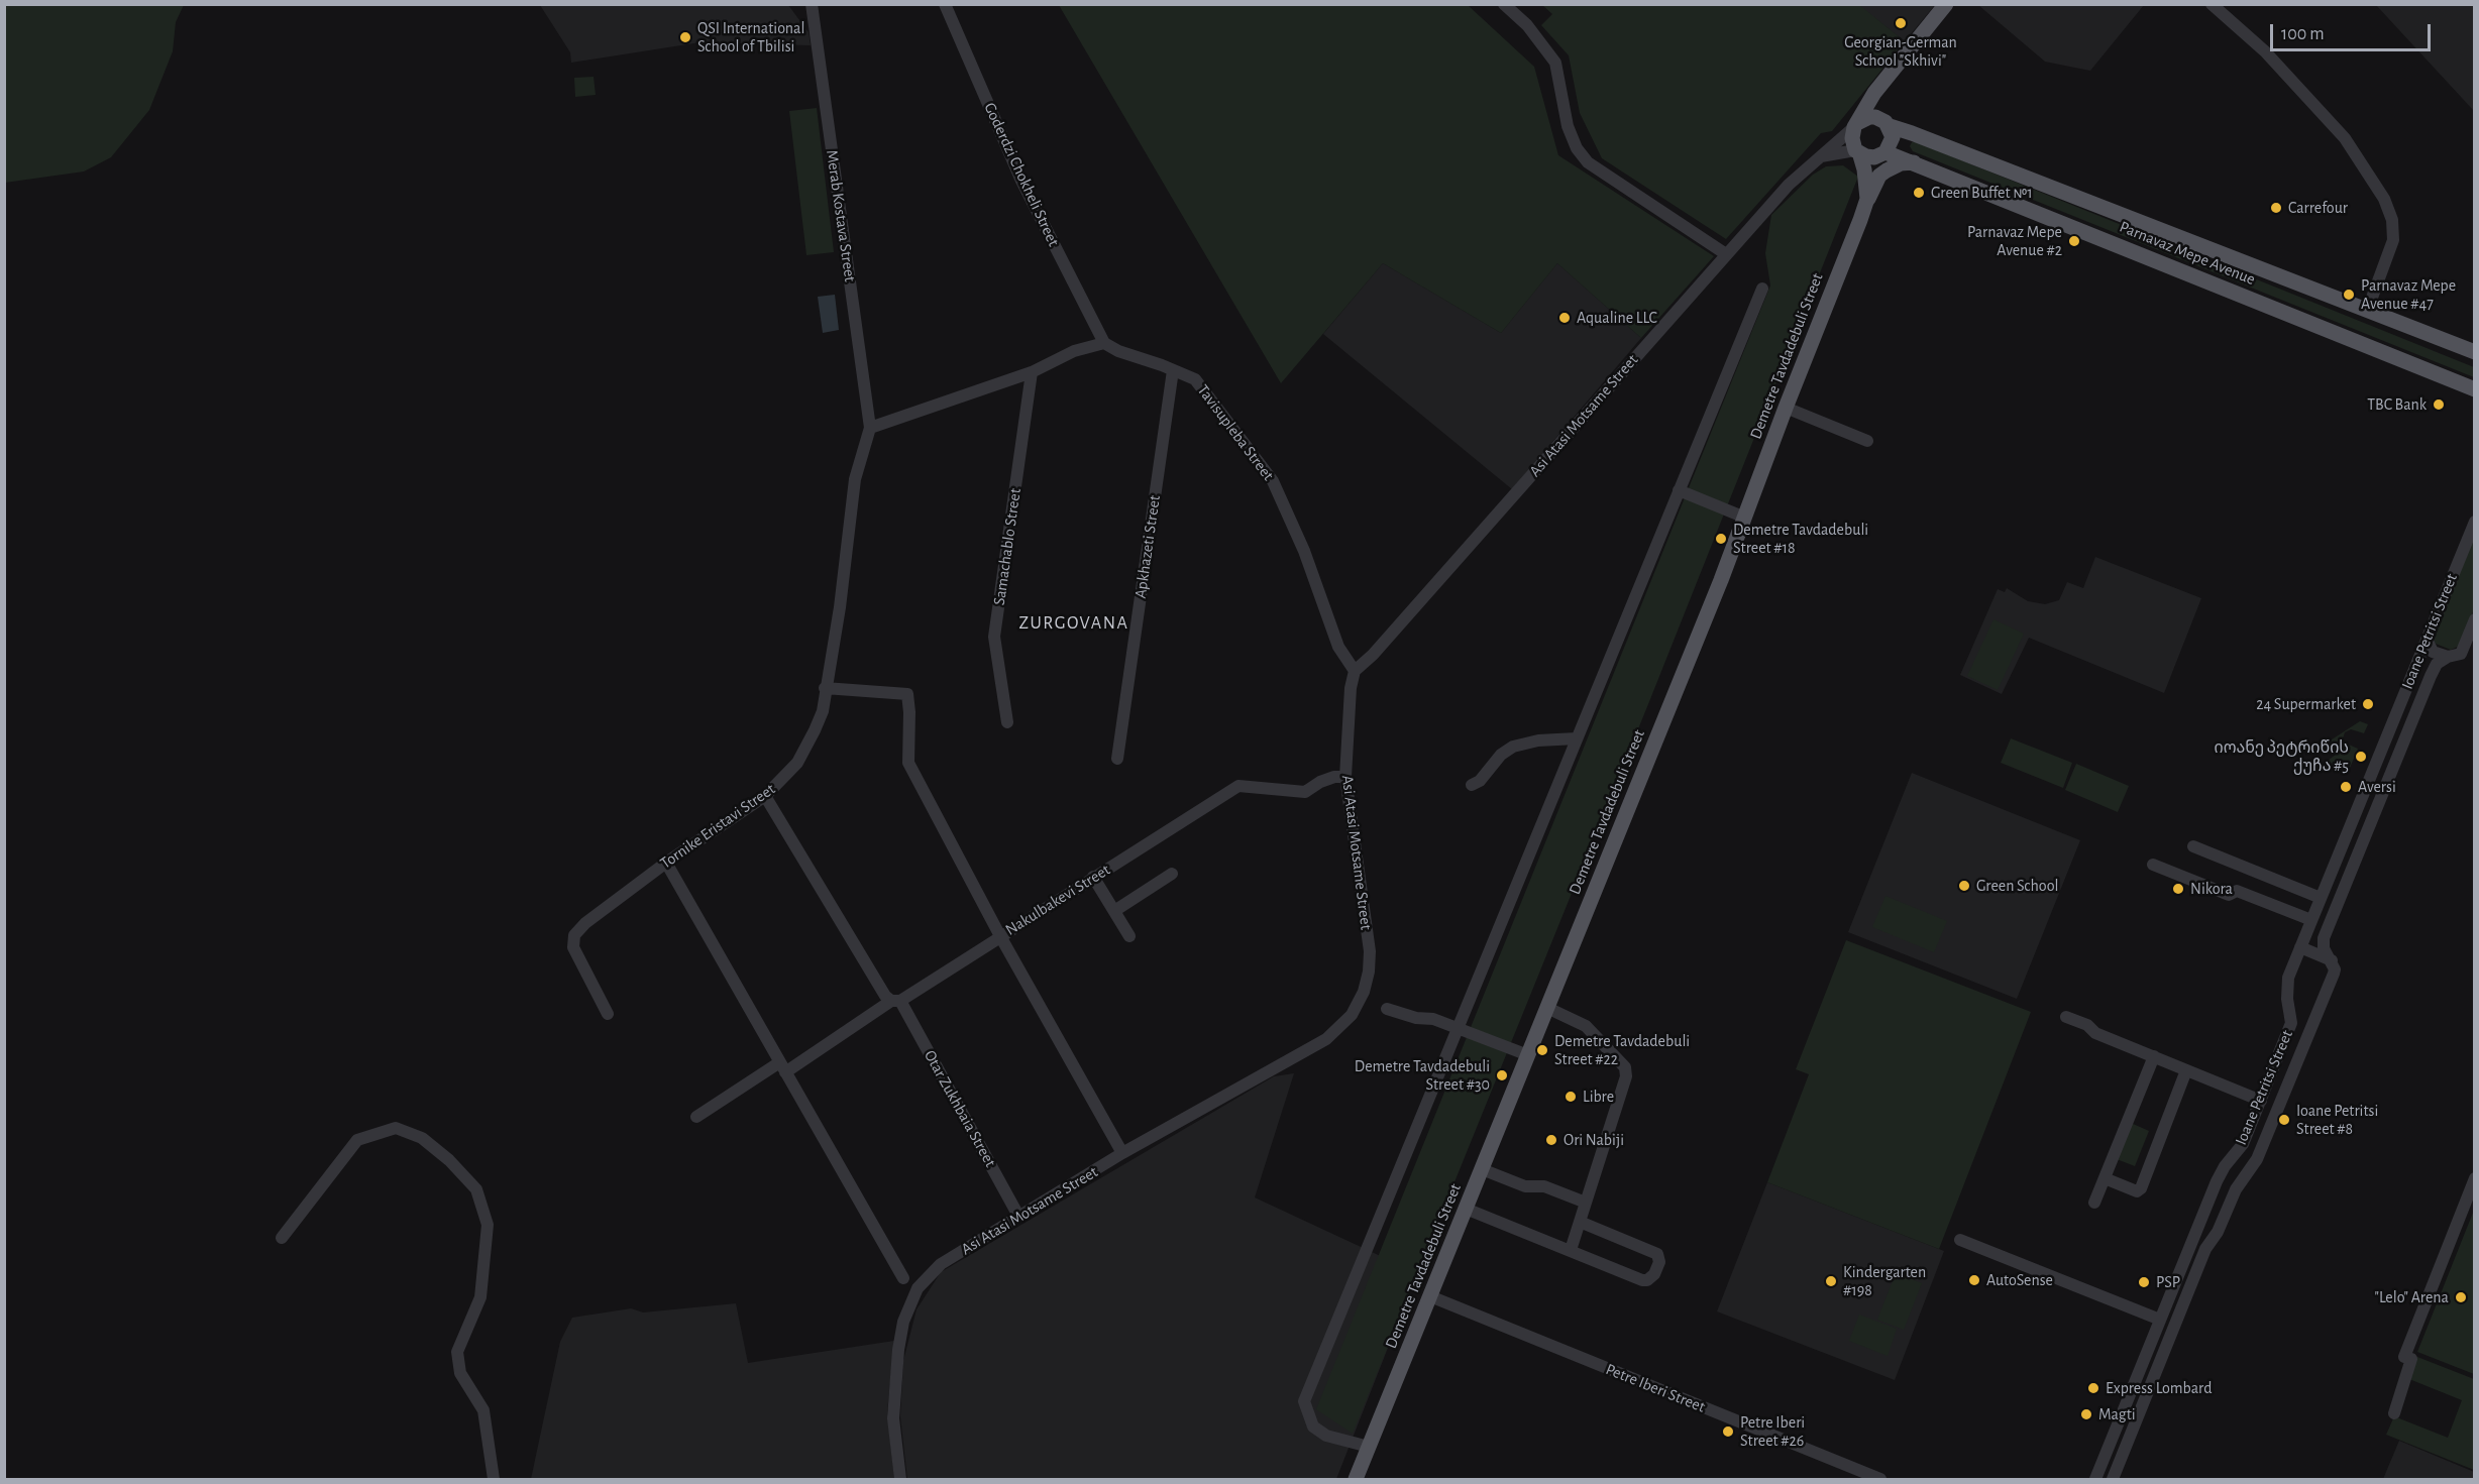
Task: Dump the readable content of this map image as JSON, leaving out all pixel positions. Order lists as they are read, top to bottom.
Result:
{
  "streets": {
    "main road": ["Parnavaz Mepe Avenue", "Demetre Tavdadebuli Street"],
    "street": [
      "Goderdzi Chokheli Street",
      "Merab Kostava Street",
      "Asi Atasi Motsame Street",
      "Tavisupleba Street",
      "Samachablo Street",
      "Apkhazeti Street",
      "Ioane Petritsi Street",
      "Tornike Eristavi Street",
      "Nakulbakevi Street",
      "Otar Zukhbaia Street",
      "Petre Iberi Street"
    ]
  },
  "crossings": [
    ["Goderdzi Chokheli Street", "Tavisupleba Street"],
    ["Merab Kostava Street", "Tornike Eristavi Street"],
    ["Parnavaz Mepe Avenue", "Demetre Tavdadebuli Street"],
    ["Parnavaz Mepe Avenue", "Asi Atasi Motsame Street"],
    ["Demetre Tavdadebuli Street", "Asi Atasi Motsame Street"],
    ["Demetre Tavdadebuli Street", "Petre Iberi Street"],
    ["Asi Atasi Motsame Street", "Tavisupleba Street"],
    ["Asi Atasi Motsame Street", "Nakulbakevi Street"],
    ["Asi Atasi Motsame Street", "Otar Zukhbaia Street"],
    ["Tavisupleba Street", "Apkhazeti Street"],
    ["Tornike Eristavi Street", "Otar Zukhbaia Street"],
    ["Nakulbakevi Street", "Otar Zukhbaia Street"]
  ],
  "districts": ["ZURGOVANA"],
  "places": [
    "Georgian-German School \"Skhivi\"",
    "QSI International School of Tbilisi",
    "Green Buffet №1",
    "Carrefour",
    "Parnavaz Mepe Avenue #2",
    "Parnavaz Mepe Avenue #47",
    "Aqualine LLC",
    "TBC Bank",
    "Demetre Tavdadebuli Street #18",
    "24 Supermarket",
    "იოანე პეტრიწის ქუჩა #5",
    "Aversi",
    "Green School",
    "Nikora",
    "Demetre Tavdadebuli Street #22",
    "Demetre Tavdadebuli Street #30",
    "Libre",
    "Ioane Petritsi Street #8",
    "Ori Nabiji",
    "AutoSense",
    "Kindergarten #198",
    "PSP",
    "\"Lelo\" Arena",
    "Express Lombard",
    "Magti",
    "Petre Iberi Street #26"
  ],
  "scale_bar": "100 m"
}
